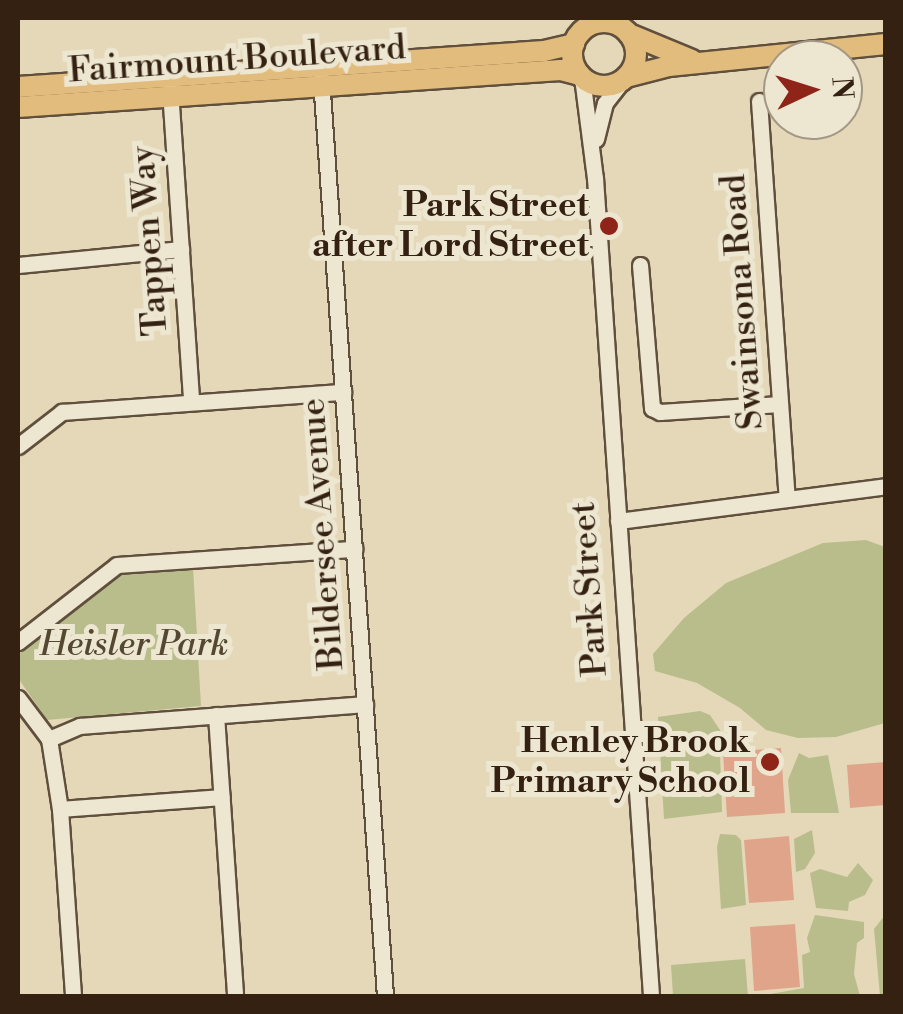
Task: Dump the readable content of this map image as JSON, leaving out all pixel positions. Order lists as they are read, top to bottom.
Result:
{
  "streets": {
    "main road": ["Fairmount Boulevard"],
    "street": [
      "Tappen Way",
      "Swainsona Road",
      "Bildersee Avenue",
      "Park Street"
    ]
  },
  "crossings": [
    ["Fairmount Boulevard", "Tappen Way"],
    ["Fairmount Boulevard", "Bildersee Avenue"],
    ["Fairmount Boulevard", "Park Street"]
  ],
  "parks": ["Heisler Park"],
  "places": ["Park Street after Lord Street", "Henley Brook Primary School"],
  "north": "right"
}
